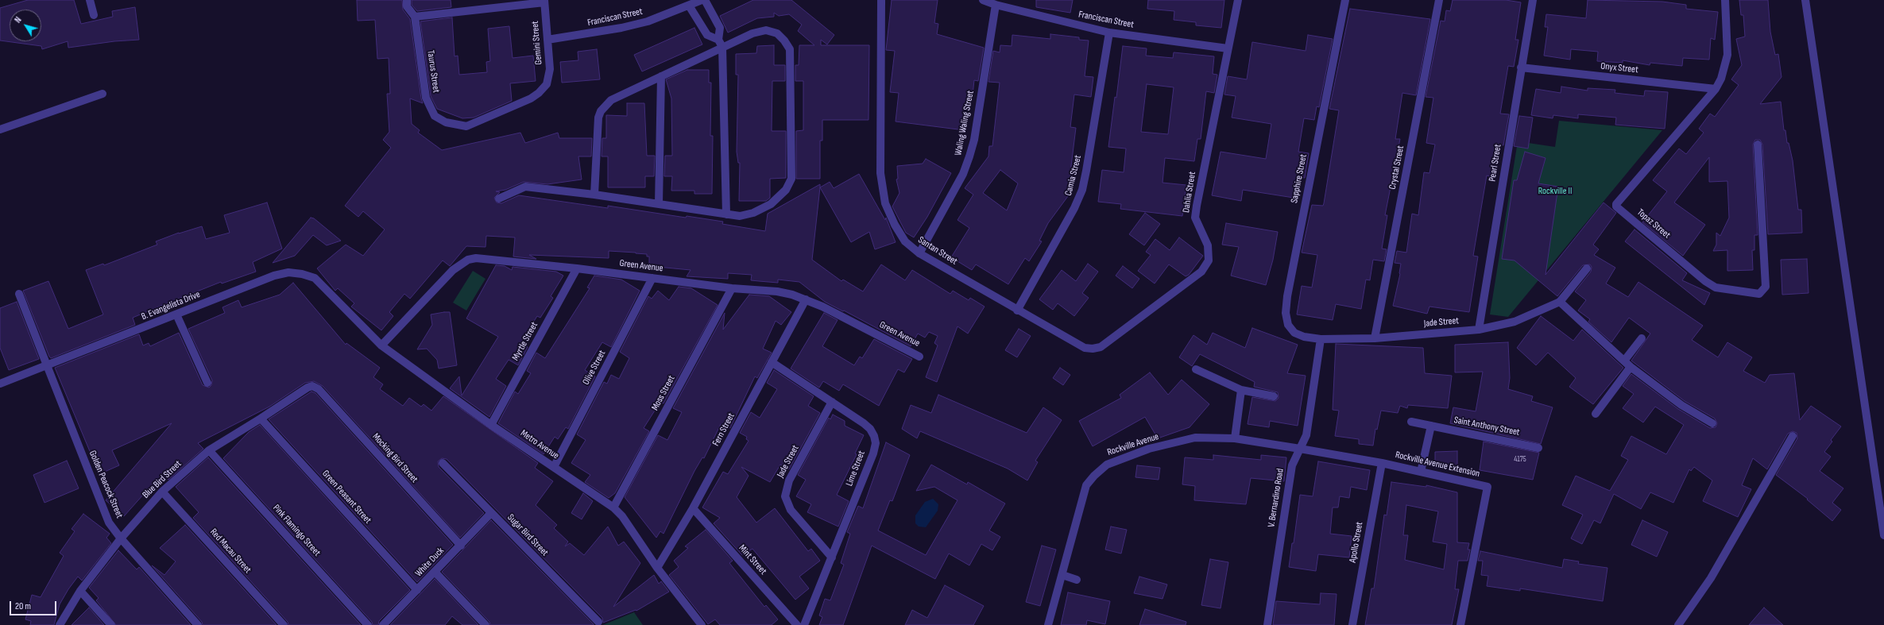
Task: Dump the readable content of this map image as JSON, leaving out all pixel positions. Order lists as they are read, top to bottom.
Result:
{
  "streets": {
    "street": [
      "Franciscan Street",
      "Gemini Street",
      "Onyx Street",
      "Taurus Street",
      "Waling Waling Street",
      "Pearl Street",
      "Crystal Street",
      "Camia Street",
      "Sapphire Street",
      "Dahlia Street",
      "Topaz Street",
      "Santan Street",
      "Green Avenue",
      "B. Evangelista Drive",
      "Jade Street",
      "Myrtle Street",
      "Olive Street",
      "Moss Street",
      "Saint Anthony Street",
      "Fern Street",
      "Metro Avenue",
      "Rockville Avenue",
      "Mocking Bird Street",
      "Rockville Avenue Extension",
      "Lime Street",
      "Blue Bird Street",
      "Golden Peacock Street",
      "Green Peasant Street",
      "V. Bernardino Road",
      "Pink Flamingo Street",
      "Sugar Bird Street",
      "Apollo Street",
      "Red Macau Street",
      "Mint Street",
      "White Duck"
    ]
  },
  "crossings": [
    ["Franciscan Street", "Gemini Street"],
    ["Franciscan Street", "Waling Waling Street"],
    ["Franciscan Street", "Camia Street"],
    ["Franciscan Street", "Dahlia Street"],
    ["Gemini Street", "Taurus Street"],
    ["Onyx Street", "Pearl Street"],
    ["Onyx Street", "Topaz Street"],
    ["Waling Waling Street", "Santan Street"],
    ["Pearl Street", "Jade Street"],
    ["Crystal Street", "Jade Street"],
    ["Camia Street", "Santan Street"],
    ["Sapphire Street", "Jade Street"],
    ["Sapphire Street", "V. Bernardino Road"],
    ["Dahlia Street", "Santan Street"],
    ["Green Avenue", "Myrtle Street"],
    ["Green Avenue", "Olive Street"],
    ["Green Avenue", "Moss Street"],
    ["Green Avenue", "Fern Street"],
    ["Green Avenue", "Metro Avenue"],
    ["B. Evangelista Drive", "Metro Avenue"],
    ["B. Evangelista Drive", "Golden Peacock Street"],
    ["Jade Street", "Lime Street"],
    ["Jade Street", "V. Bernardino Road"],
    ["Myrtle Street", "Metro Avenue"],
    ["Olive Street", "Metro Avenue"],
    ["Moss Street", "Metro Avenue"],
    ["Fern Street", "Metro Avenue"],
    ["Fern Street", "Lime Street"],
    ["Fern Street", "Mint Street"],
    ["Rockville Avenue", "Rockville Avenue Extension"],
    ["Rockville Avenue", "V. Bernardino Road"],
    ["Mocking Bird Street", "Blue Bird Street"],
    ["Mocking Bird Street", "White Duck"],
    ["Rockville Avenue Extension", "V. Bernardino Road"],
    ["Rockville Avenue Extension", "Apollo Street"],
    ["Blue Bird Street", "Golden Peacock Street"],
    ["Blue Bird Street", "Green Peasant Street"],
    ["Blue Bird Street", "Pink Flamingo Street"],
    ["Blue Bird Street", "Red Macau Street"],
    ["Green Peasant Street", "White Duck"],
    ["Sugar Bird Street", "White Duck"]
  ],
  "parks": ["Rockville II"],
  "house_numbers": ["4175"],
  "scale_bar": "20 m",
  "north": "top left"
}
